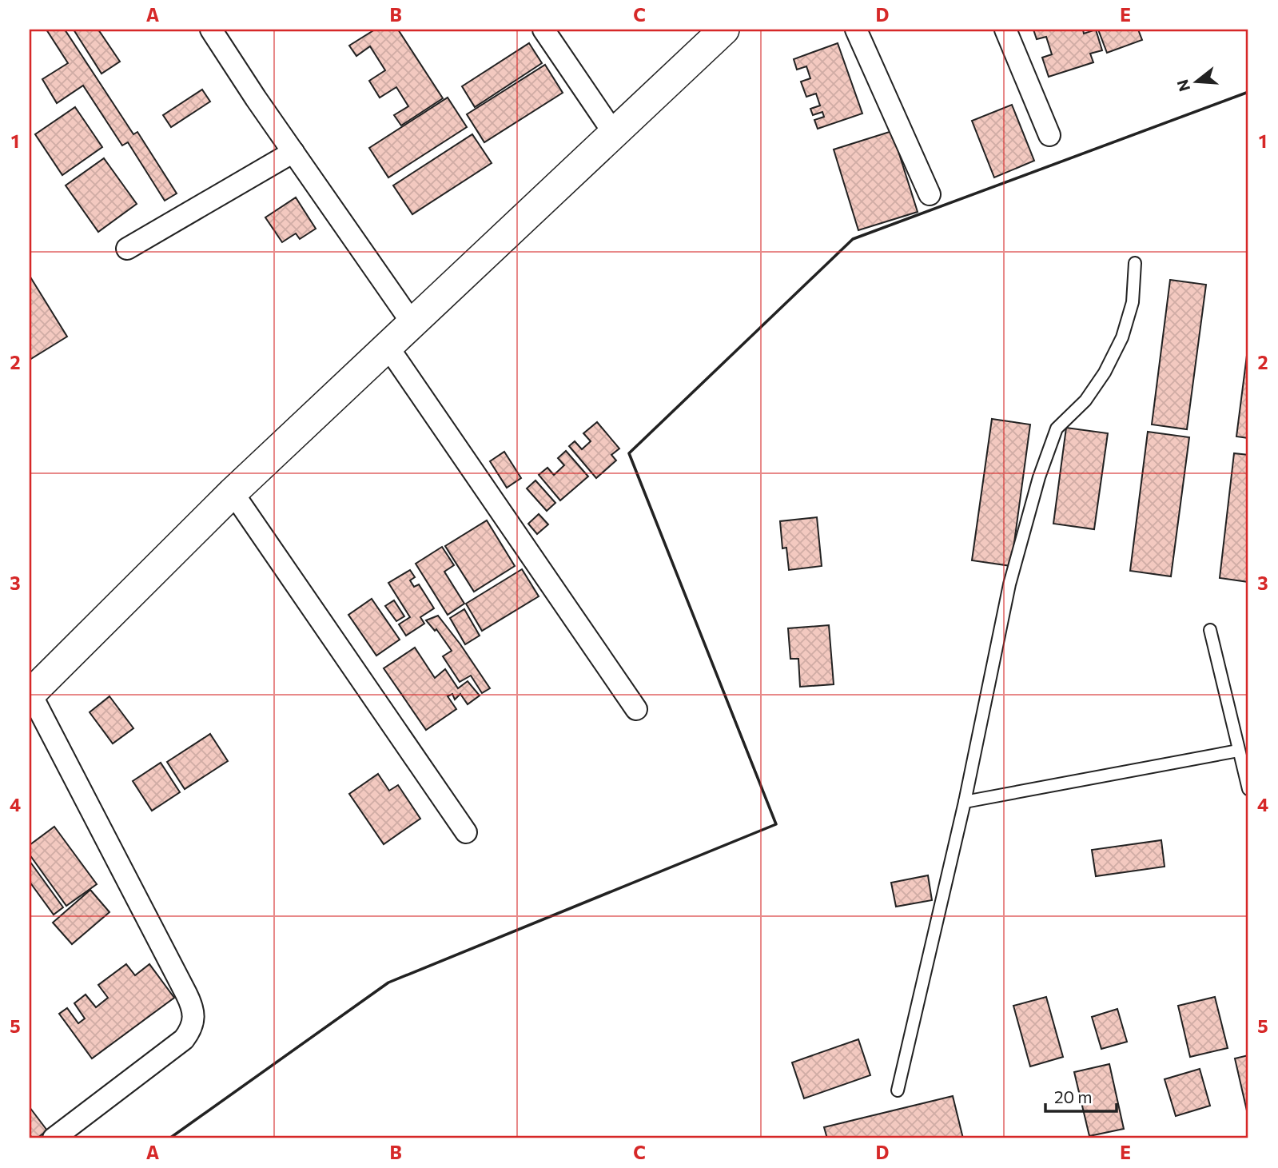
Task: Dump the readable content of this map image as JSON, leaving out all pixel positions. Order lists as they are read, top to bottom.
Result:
{
  "scale_bar": "20 m",
  "north": "left",
  "grid": {
    "columns": [
      "A",
      "B",
      "C",
      "D",
      "E"
    ],
    "rows": [
      "1",
      "2",
      "3",
      "4",
      "5"
    ]
  }
}
